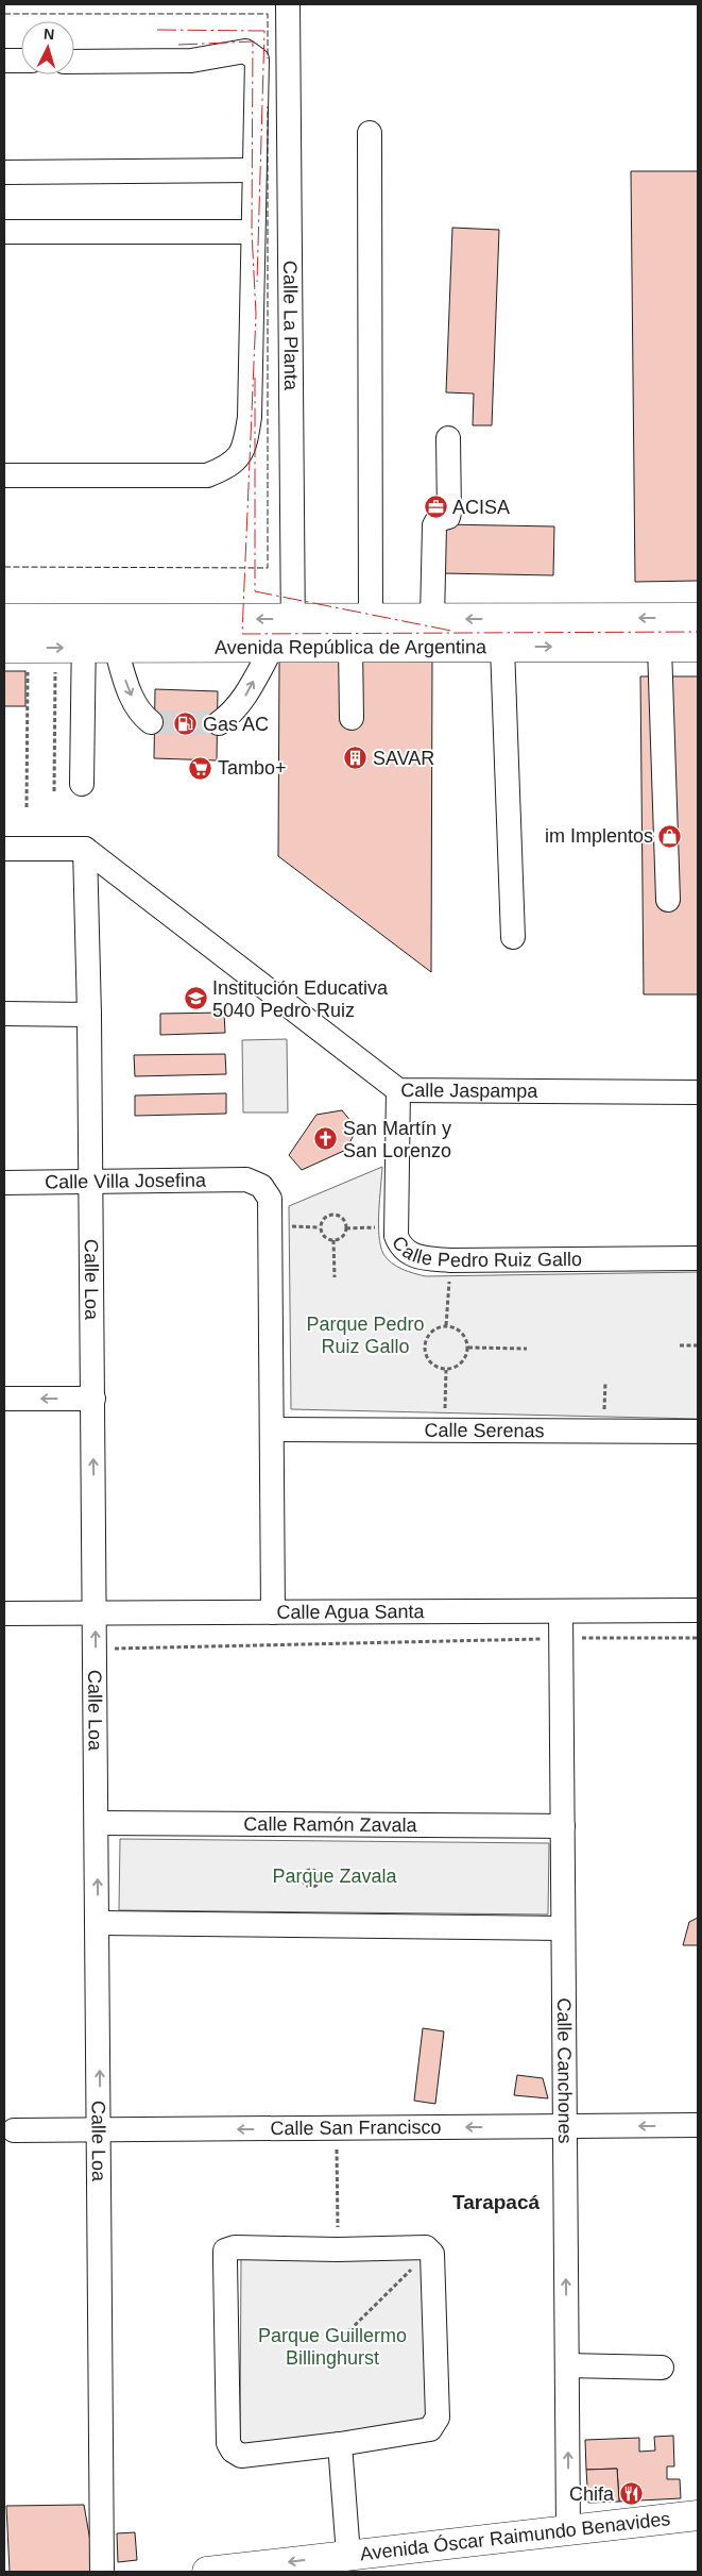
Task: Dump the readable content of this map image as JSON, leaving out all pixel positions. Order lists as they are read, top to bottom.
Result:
{
  "streets": {
    "main road": ["Avenida República de Argentina", "Avenida Óscar Raimundo Benavides"],
    "street": [
      "Calle La Planta",
      "Calle Jaspampa",
      "Calle Villa Josefina",
      "Calle Pedro Ruiz Gallo",
      "Calle Loa",
      "Calle Serenas",
      "Calle Agua Santa",
      "Calle Ramón Zavala",
      "Calle Canchones",
      "Calle San Francisco"
    ]
  },
  "crossings": [
    ["Calle La Planta", "Avenida República de Argentina"],
    ["Calle Jaspampa", "Calle Pedro Ruiz Gallo"],
    ["Calle Jaspampa", "Calle Loa"],
    ["Calle Villa Josefina", "Calle Loa"],
    ["Calle Loa", "Calle Agua Santa"],
    ["Calle Loa", "Calle Ramón Zavala"],
    ["Calle Loa", "Calle San Francisco"],
    ["Calle Agua Santa", "Calle Canchones"],
    ["Calle Ramón Zavala", "Calle Canchones"],
    ["Calle Canchones", "Calle San Francisco"],
    ["Calle Canchones", "Avenida Óscar Raimundo Benavides"]
  ],
  "one_way": ["Calle Canchones"],
  "districts": ["Tarapacá"],
  "parks": ["Parque Pedro Ruiz Gallo", "Parque Zavala", "Parque Guillermo Billinghurst"],
  "places": {
    "office": ["ACISA"],
    "fuel station": ["Gas AC"],
    "building": ["SAVAR"],
    "supermarket": ["Tambo+"],
    "shop": ["im Implentos"],
    "school or university": ["Institución Educativa 5040 Pedro Ruiz"],
    "church": ["San Martín y San Lorenzo"],
    "restaurant": ["Chifa"]
  },
  "north": "top"
}
